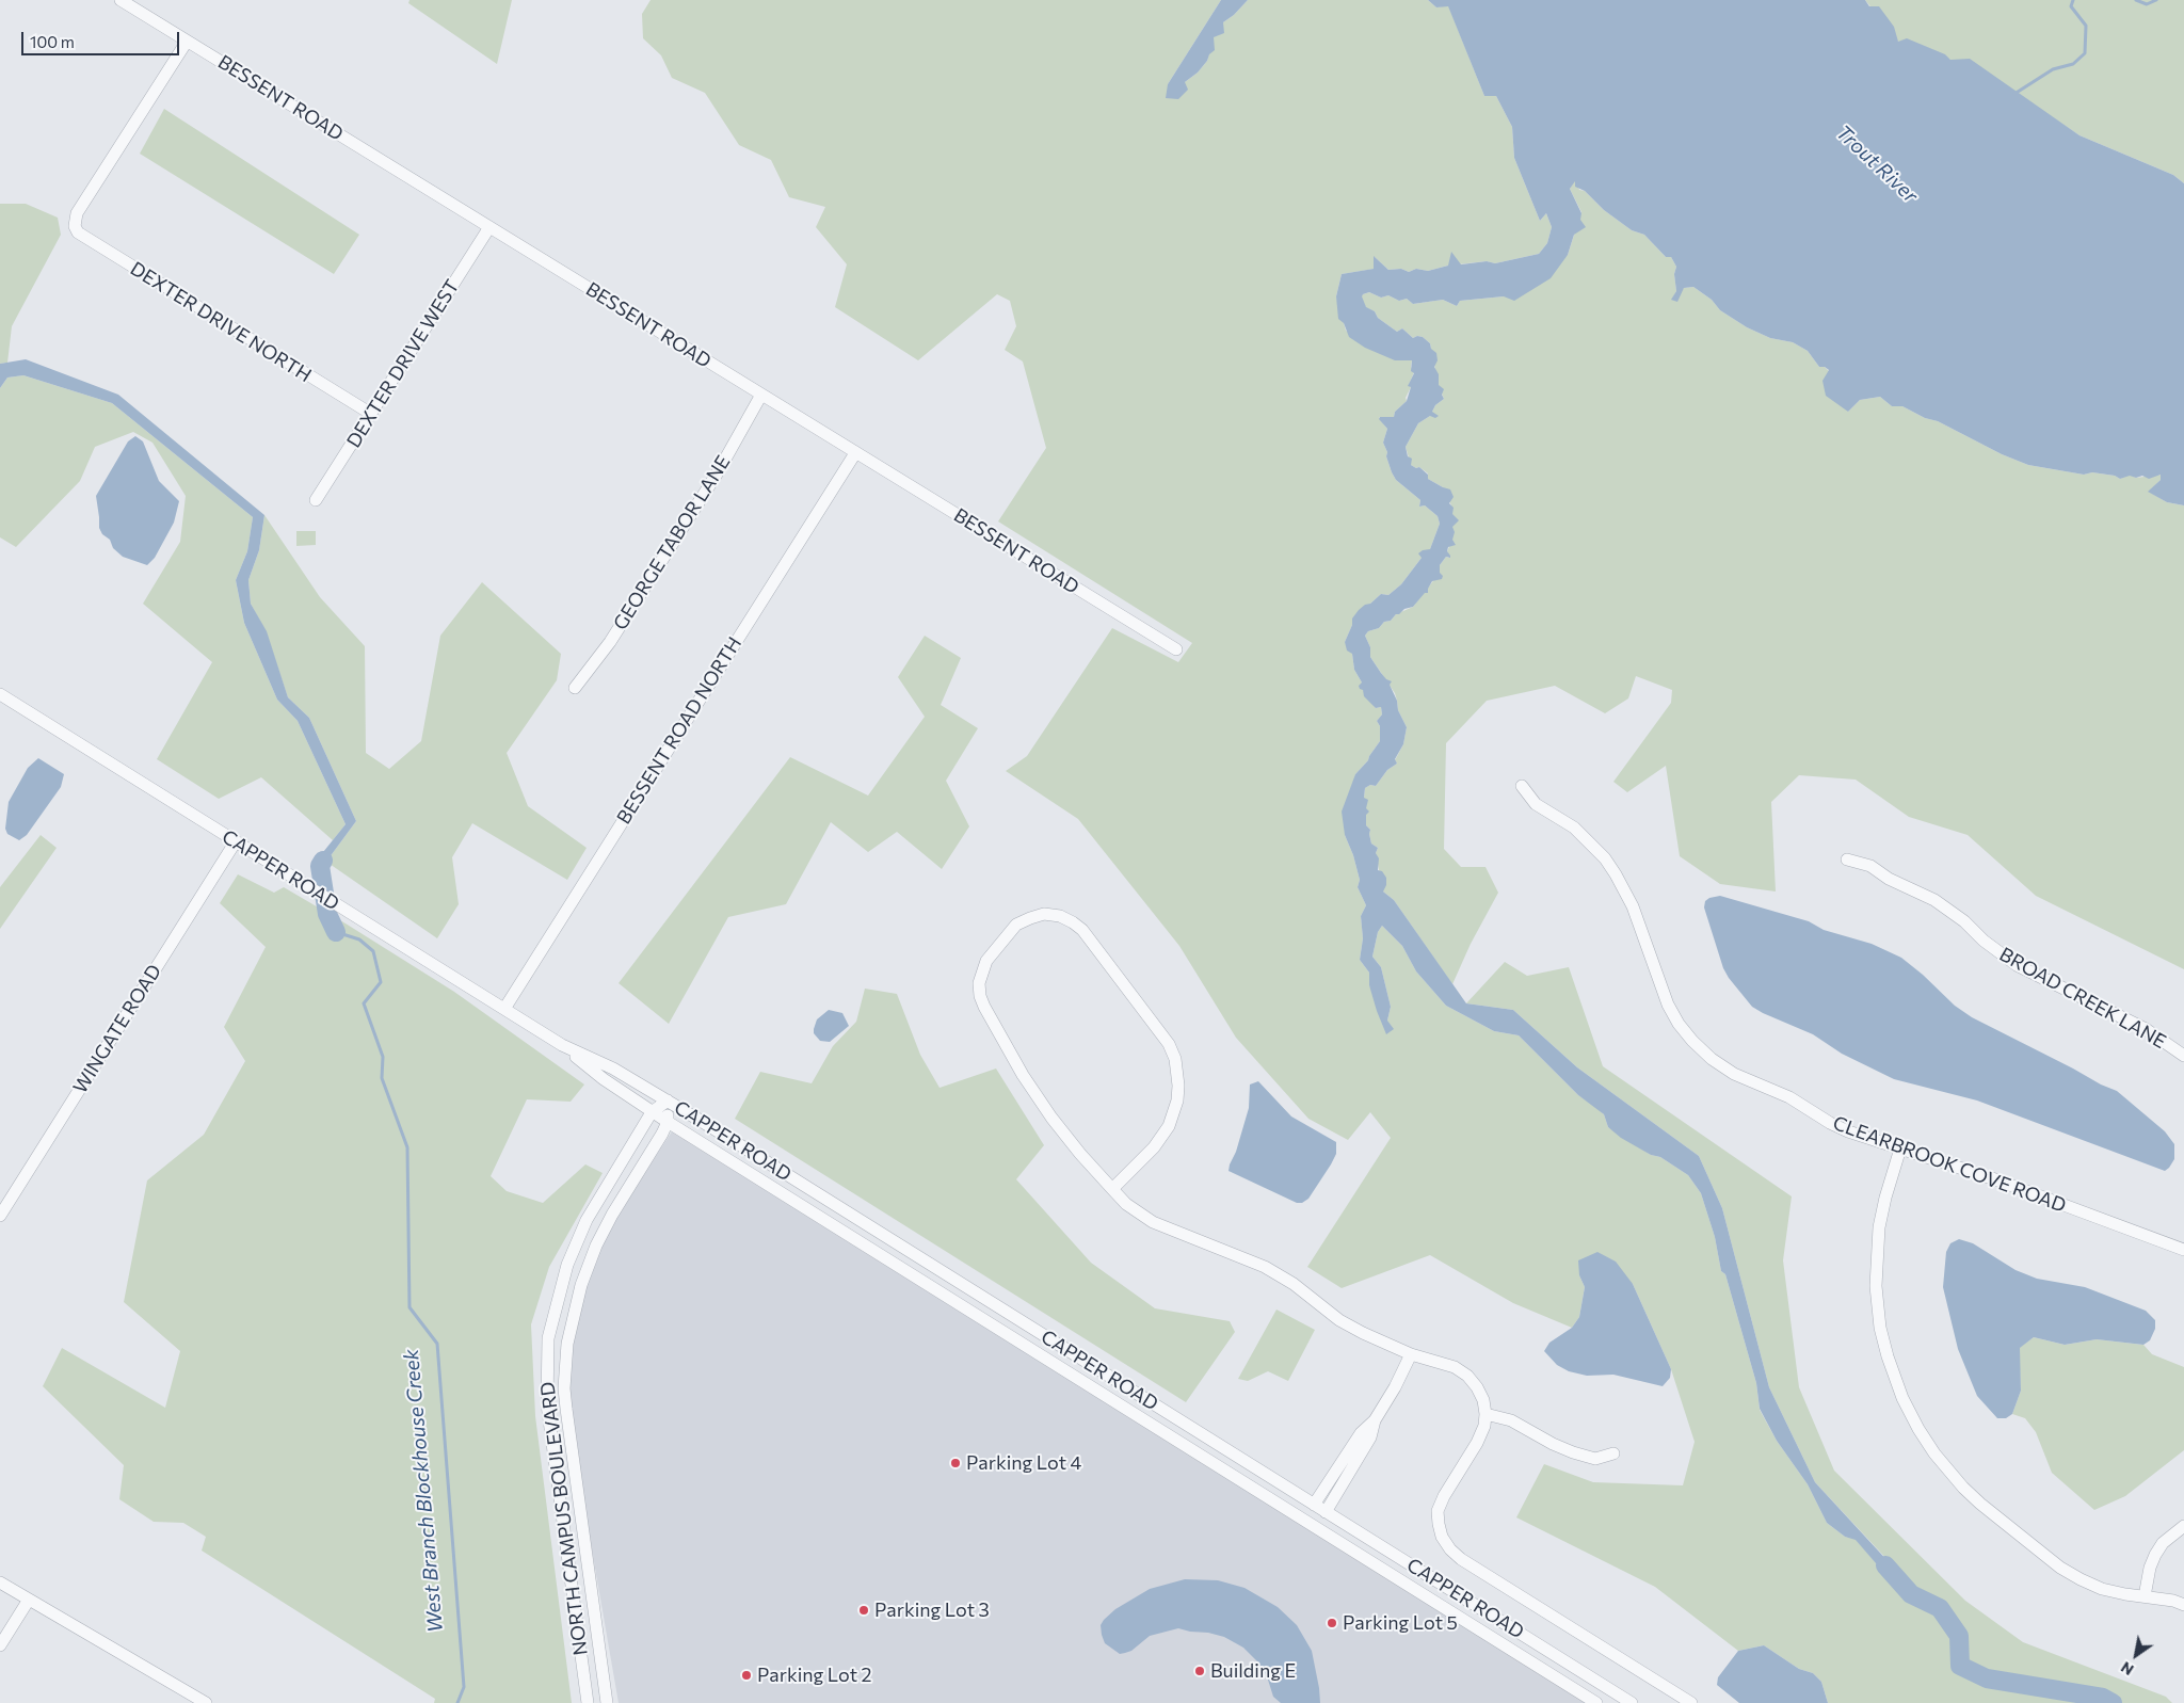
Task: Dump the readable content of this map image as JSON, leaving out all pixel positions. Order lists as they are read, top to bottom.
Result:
{
  "streets": {
    "street": [
      "BESSENT ROAD",
      "DEXTER DRIVE NORTH",
      "DEXTER DRIVE WEST",
      "GEORGE TABOR LANE",
      "BESSENT ROAD NORTH",
      "CAPPER ROAD",
      "BROAD CREEK LANE",
      "WINGATE ROAD",
      "CLEARBROOK COVE ROAD",
      "NORTH CAMPUS BOULEVARD"
    ]
  },
  "crossings": [
    ["BESSENT ROAD", "DEXTER DRIVE NORTH"],
    ["BESSENT ROAD", "DEXTER DRIVE WEST"],
    ["BESSENT ROAD", "GEORGE TABOR LANE"],
    ["BESSENT ROAD", "BESSENT ROAD NORTH"],
    ["DEXTER DRIVE NORTH", "DEXTER DRIVE WEST"],
    ["BESSENT ROAD NORTH", "CAPPER ROAD"],
    ["CAPPER ROAD", "WINGATE ROAD"],
    ["CAPPER ROAD", "NORTH CAMPUS BOULEVARD"]
  ],
  "water": ["Trout River", "West Branch Blockhouse Creek"],
  "places": [
    "Parking Lot 4",
    "Parking Lot 3",
    "Parking Lot 5",
    "Building E",
    "Parking Lot 2"
  ],
  "scale_bar": "100 m",
  "north": "bottom left"
}
